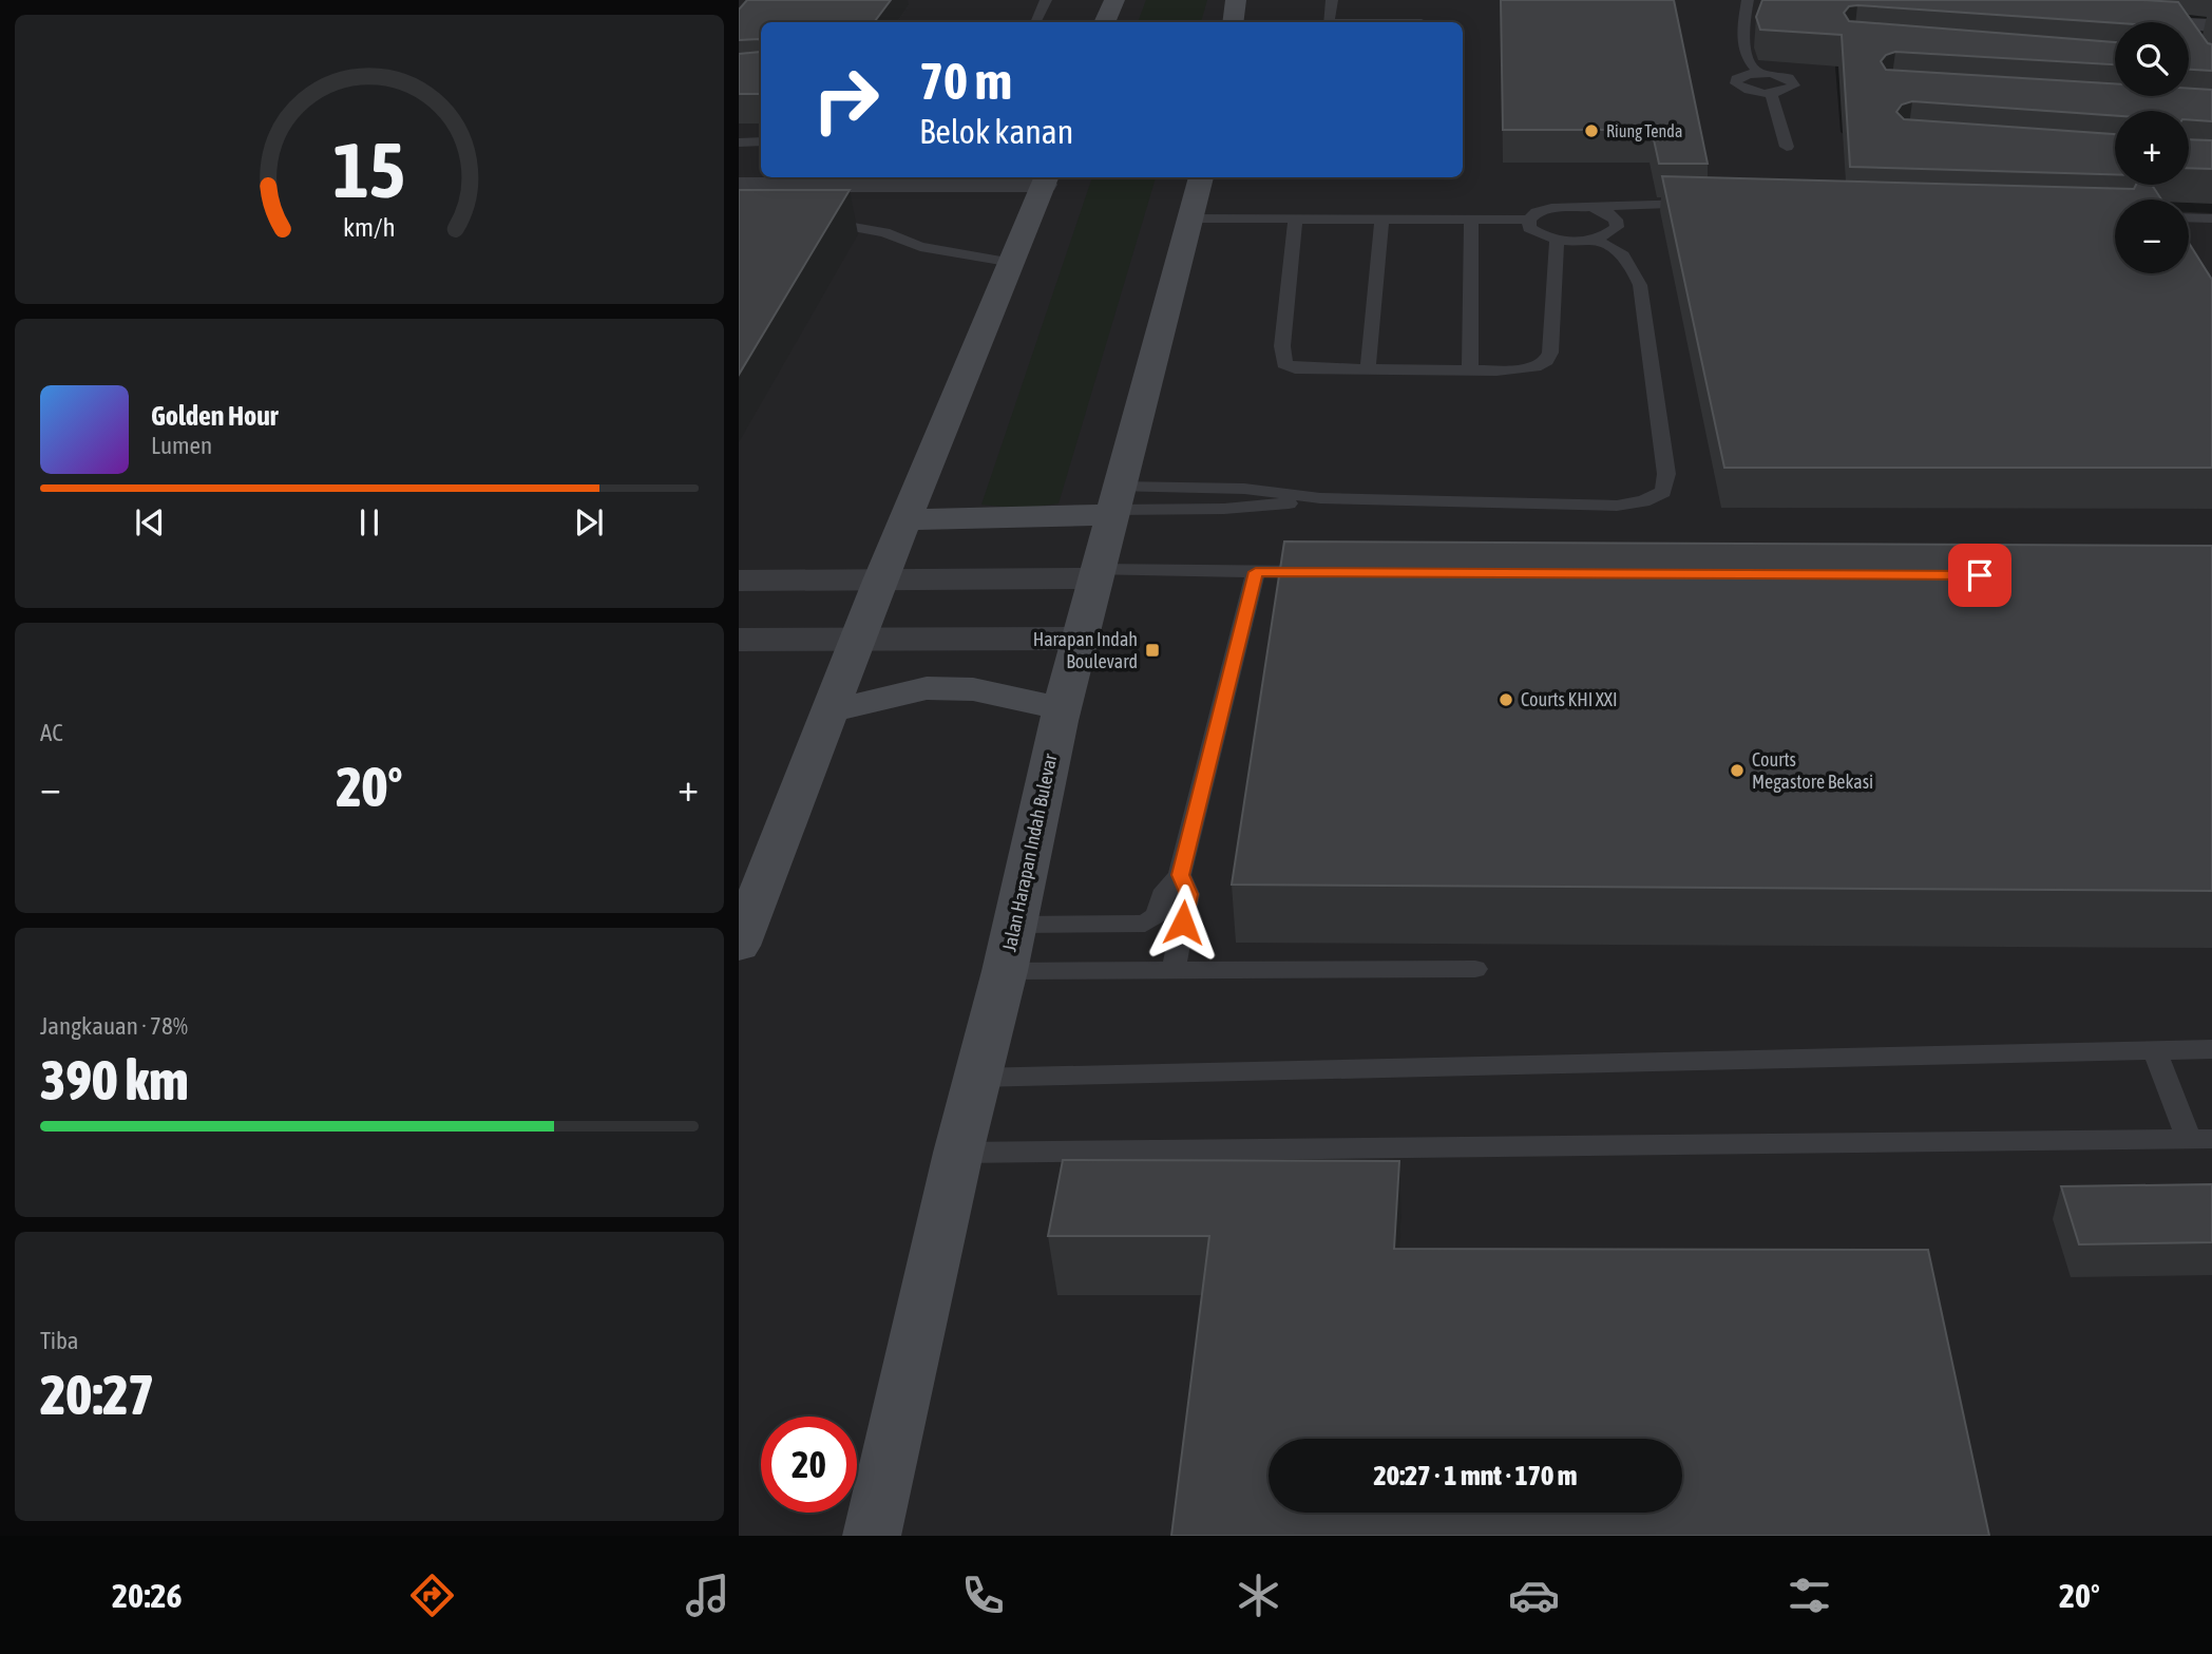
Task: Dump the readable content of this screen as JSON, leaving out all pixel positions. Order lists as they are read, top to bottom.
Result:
{
  "streets": {
    "street": ["Jalan Harapan Indah Bulevar"]
  },
  "places": {
    "other": ["Riung Tenda", "Courts KHI XXI", "Courts Megastore Bekasi"],
    "transit": ["Harapan Indah Boulevard"]
  },
  "page": {
    "map_buttons": ["+", "−"],
    "turn": ["70 m", "Belok kanan"],
    "song": ["Golden Hour", "Lumen"],
    "tile": [
      "AC",
      ["Jangkauan · 78%", "390 km"],
      ["Tiba", "20:27"]
    ],
    "heat": ["−", "20°", "+"],
    "limit": "20",
    "trip": "20:27 · 1 mnt · 170 m",
    "tabs": ["20:26", "20°"],
    "gauge": ["15", "km/h"]
  }
}
